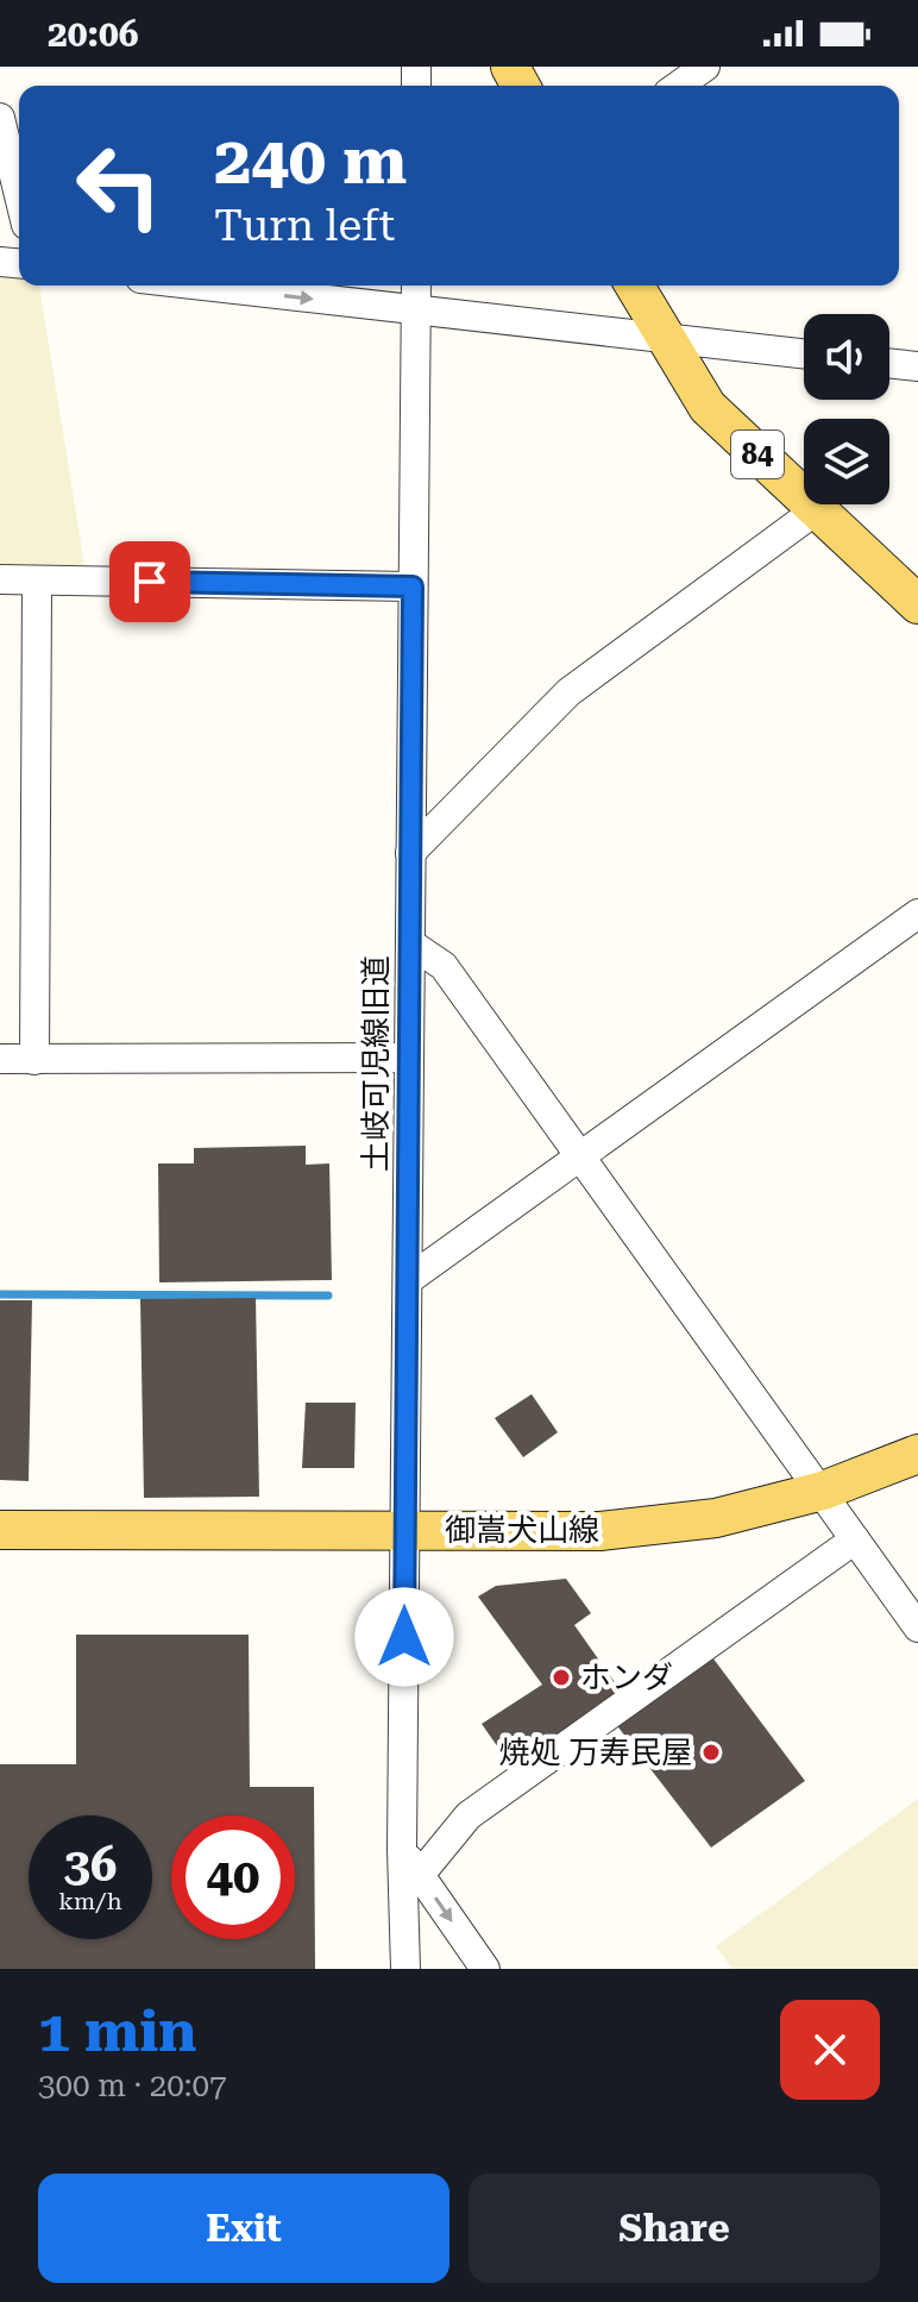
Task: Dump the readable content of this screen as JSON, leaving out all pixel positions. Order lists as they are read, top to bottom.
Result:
{
  "streets": {
    "main road": ["84", "御嵩犬山線"],
    "street": ["土岐可児線旧道"]
  },
  "crossings": [
    ["土岐可児線旧道", "御嵩犬山線"]
  ],
  "places": ["ホンダ", "焼処 万寿民屋"],
  "page": {
    "status": "20:06",
    "turn": ["240 m", "Turn left"],
    "speed": "36 km/h",
    "limit": "40",
    "heading": ["1 min", "300 m · 20:07"],
    "buttons": ["Exit", "Share"]
  }
}
